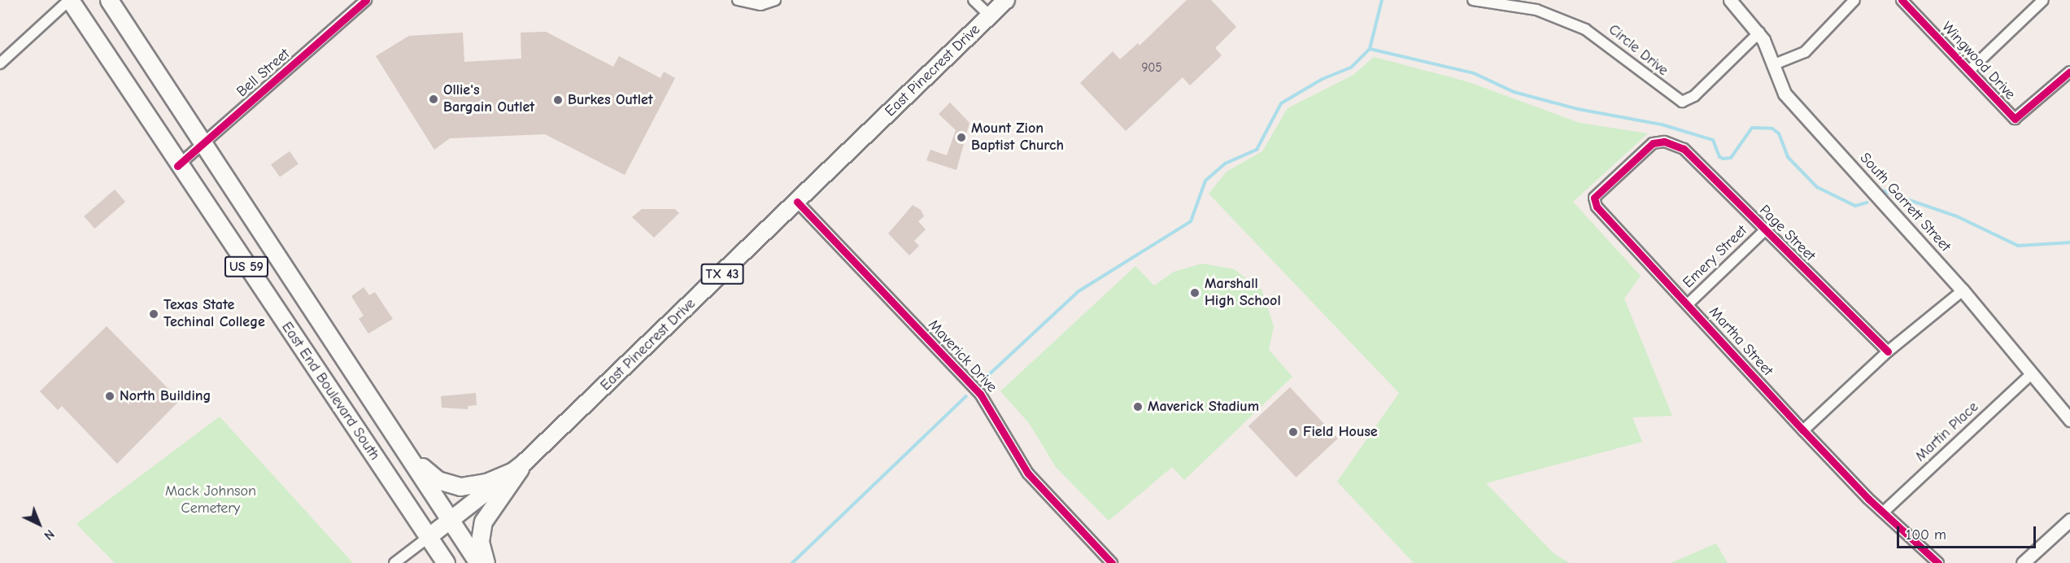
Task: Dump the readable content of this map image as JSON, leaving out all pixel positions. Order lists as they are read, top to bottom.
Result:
{
  "streets": {
    "highway": ["US 59", "East End Boulevard South"],
    "main road": ["East Pinecrest Drive", "TX 43"],
    "street": [
      "Circle Drive",
      "Wingwood Drive",
      "Bell Street",
      "South Garrett Street",
      "Page Street",
      "Emery Street",
      "Martha Street",
      "Maverick Drive",
      "Martin Place"
    ]
  },
  "crossings": [
    ["Circle Drive", "South Garrett Street"],
    ["East Pinecrest Drive", "Maverick Drive"],
    ["East Pinecrest Drive", "East End Boulevard South"],
    ["Bell Street", "East End Boulevard South"],
    ["South Garrett Street", "Martin Place"],
    ["Page Street", "Emery Street"],
    ["Page Street", "Martha Street"],
    ["Emery Street", "Martha Street"],
    ["Martha Street", "Martin Place"]
  ],
  "parks": ["Mack Johnson Cemetery"],
  "places": [
    "Ollie's Bargain Outlet",
    "Burkes Outlet",
    "Mount Zion Baptist Church",
    "Marshall High School",
    "Texas State Techinal College",
    "North Building",
    "Maverick Stadium",
    "Field House"
  ],
  "house_numbers": ["905"],
  "scale_bar": "100 m",
  "north": "bottom right"
}
